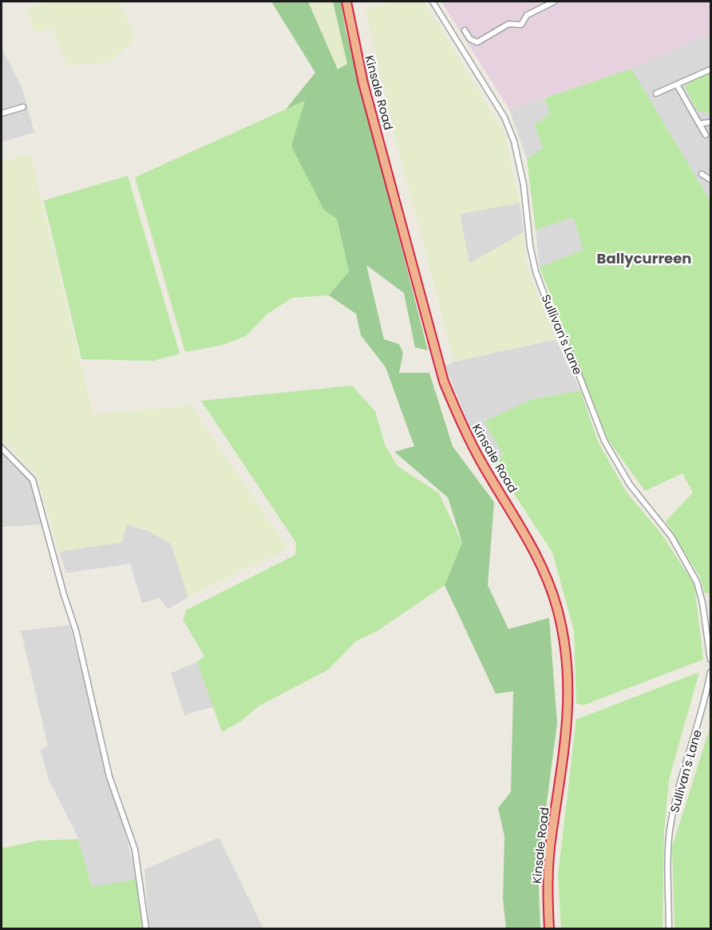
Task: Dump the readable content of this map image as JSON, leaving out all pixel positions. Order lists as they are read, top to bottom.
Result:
{
  "streets": {
    "highway": ["Kinsale Road"],
    "street": ["Sullivan's Lane"]
  },
  "districts": ["Ballycurreen"]
}
